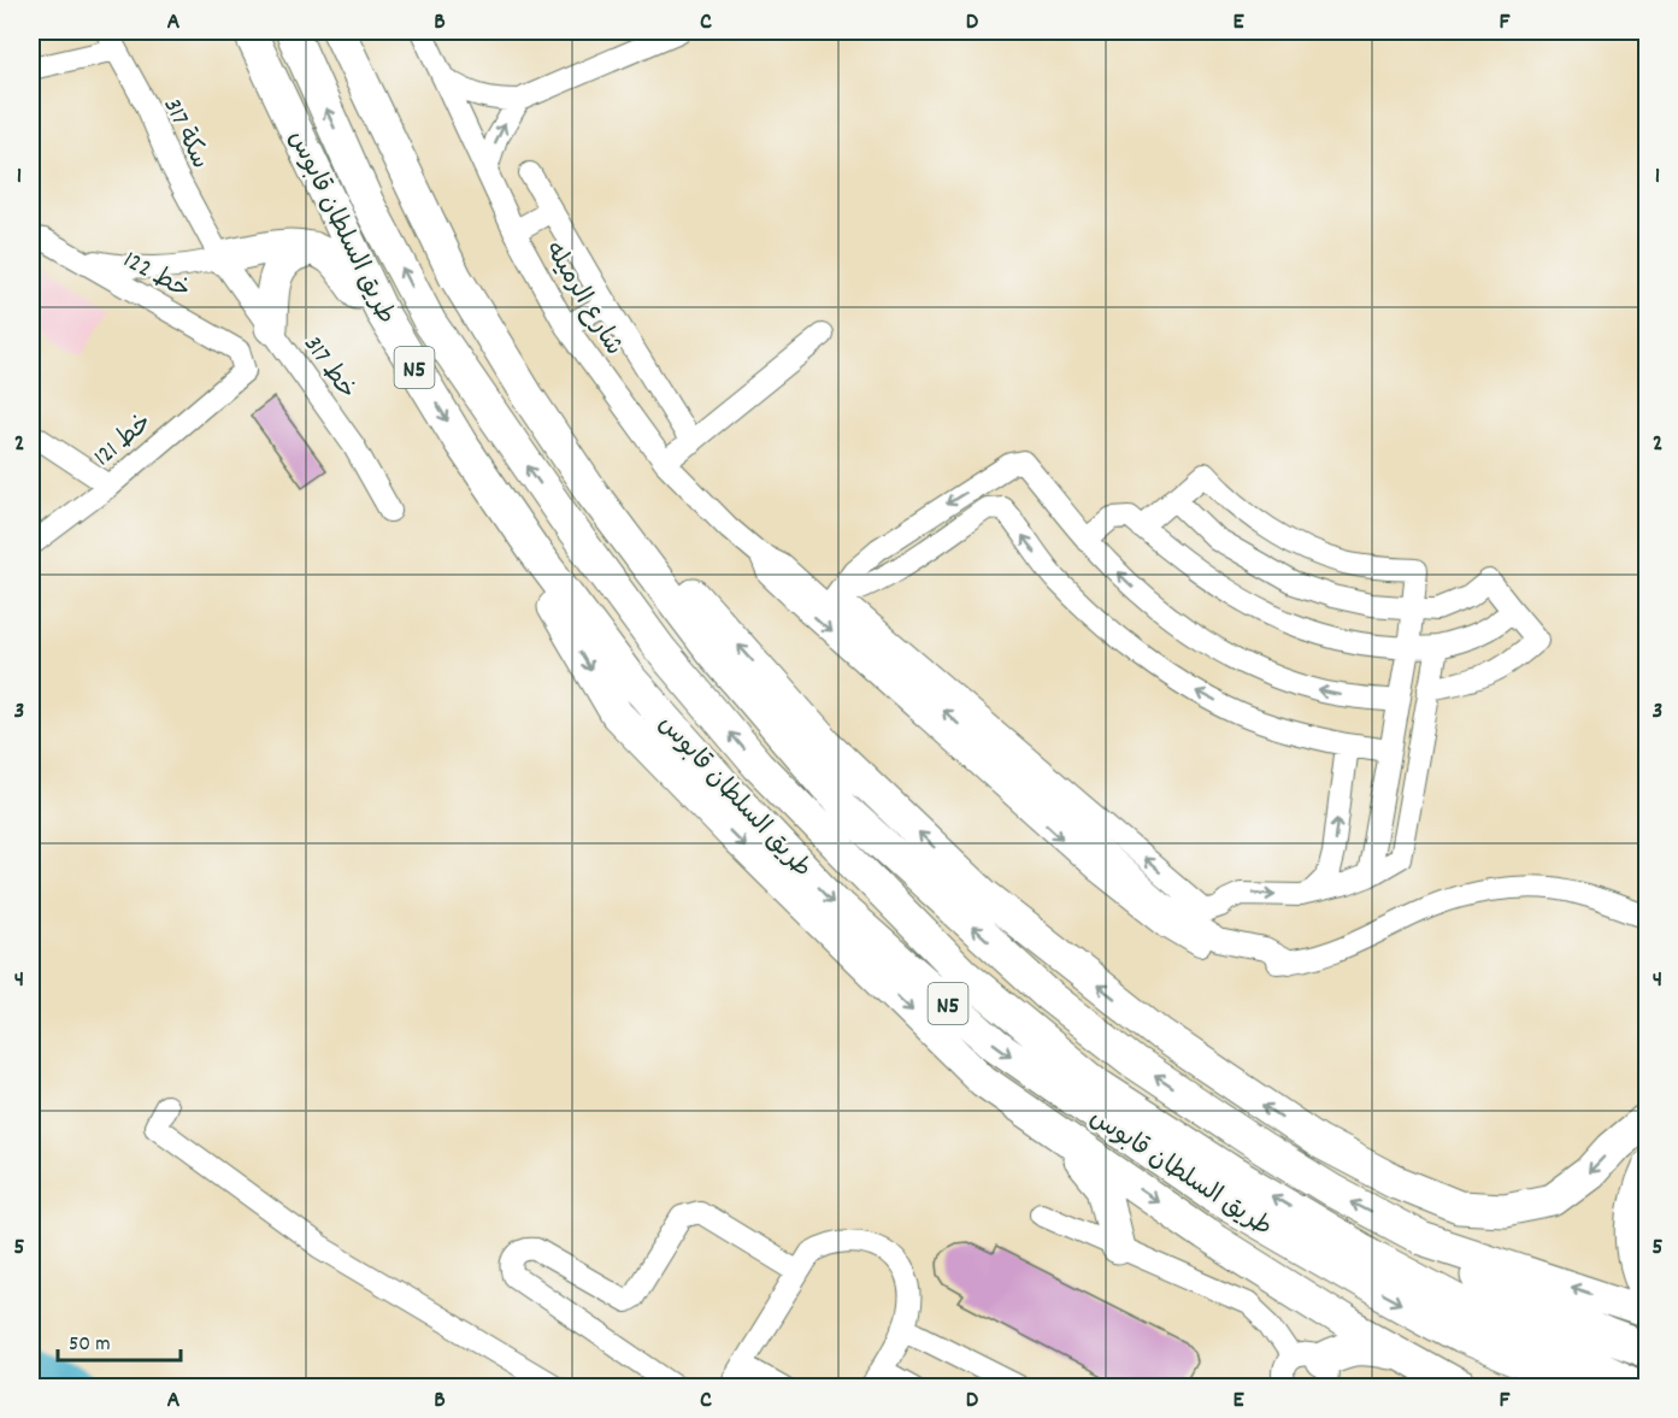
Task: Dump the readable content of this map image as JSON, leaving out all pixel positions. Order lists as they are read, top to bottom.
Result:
{
  "streets": {
    "highway": ["طريق السلطان قابوس", "N5"],
    "street": [
      "سكة 317",
      "خط 122",
      "شارع الرميله",
      "خط 317",
      "خط 121"
    ]
  },
  "crossings": [
    ["سكة 317", "خط 317"],
    ["خط 122", "خط 121"]
  ],
  "scale_bar": "50 m",
  "grid": {
    "columns": [
      "A",
      "B",
      "C",
      "D",
      "E",
      "F"
    ],
    "rows": [
      "1",
      "2",
      "3",
      "4",
      "5"
    ]
  }
}
